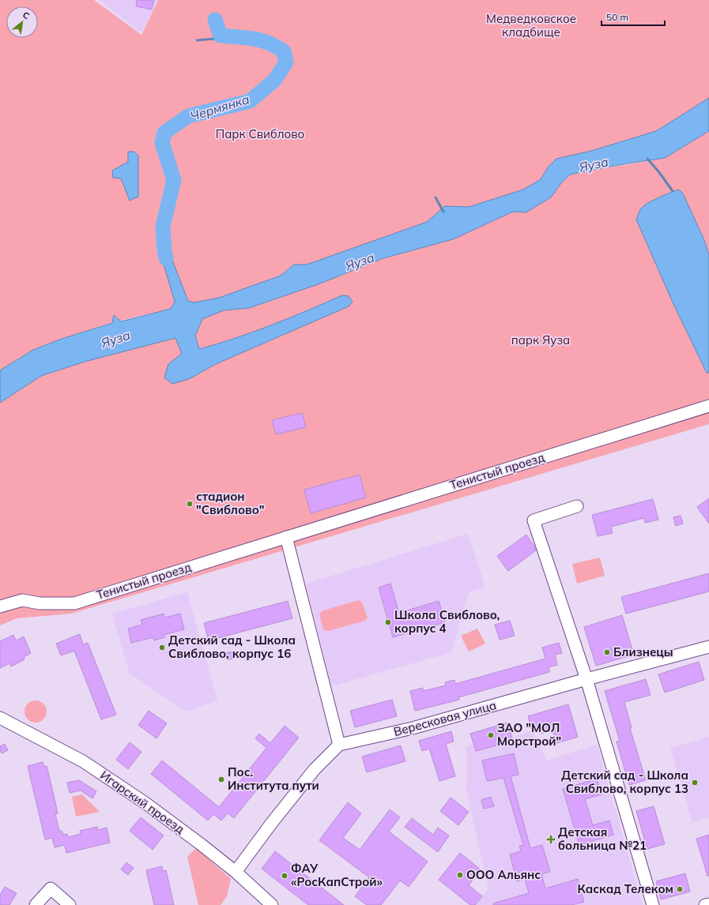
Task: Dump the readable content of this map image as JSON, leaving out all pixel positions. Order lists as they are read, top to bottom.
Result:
{
  "streets": {
    "street": ["Тенистый проезд", "Вересковая улица", "Игарский проезд"]
  },
  "water": ["Чермянка", "Яуза"],
  "parks": ["Медведковское кладбище", "Парк Свиблово", "парк Яуза"],
  "places": {
    "other": [
      "стадион \"Свиблово\"",
      "Школа Свиблово, корпус 4",
      "Детский сад - Школа Свиблово, корпус 16",
      "Близнецы",
      "ЗАО \"МОЛ Морстрой\"",
      "Пос. Института пути",
      "Детский сад - Школа Свиблово, корпус 13",
      "ООО Альянс",
      "ФАУ «РосКапСтрой»",
      "Каскад Телеком"
    ],
    "health": ["Детская больница №21"]
  },
  "scale_bar": "50 m",
  "north": "top right"
}
